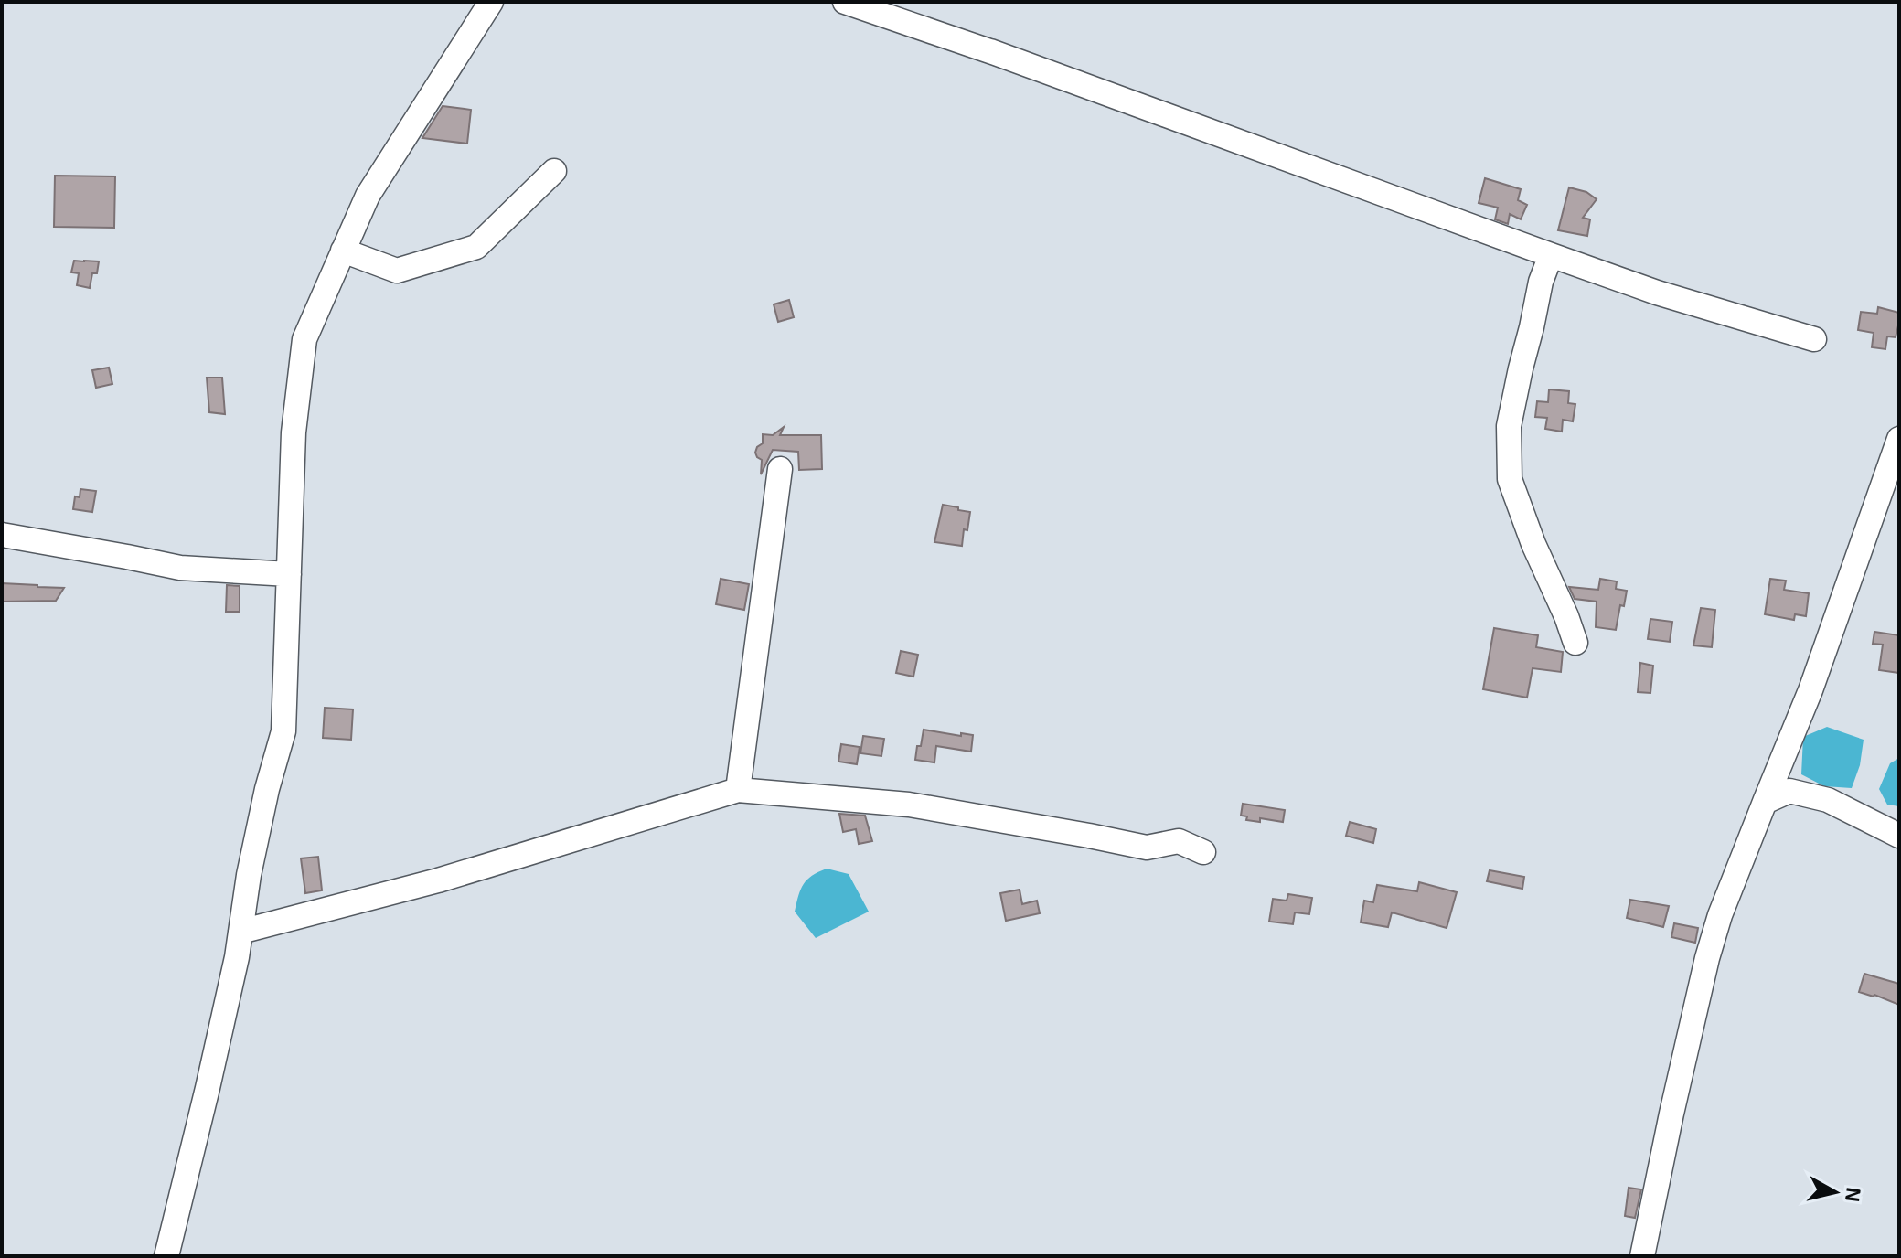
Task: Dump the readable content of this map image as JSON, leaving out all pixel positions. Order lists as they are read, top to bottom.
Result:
{
  "north": "right"
}
